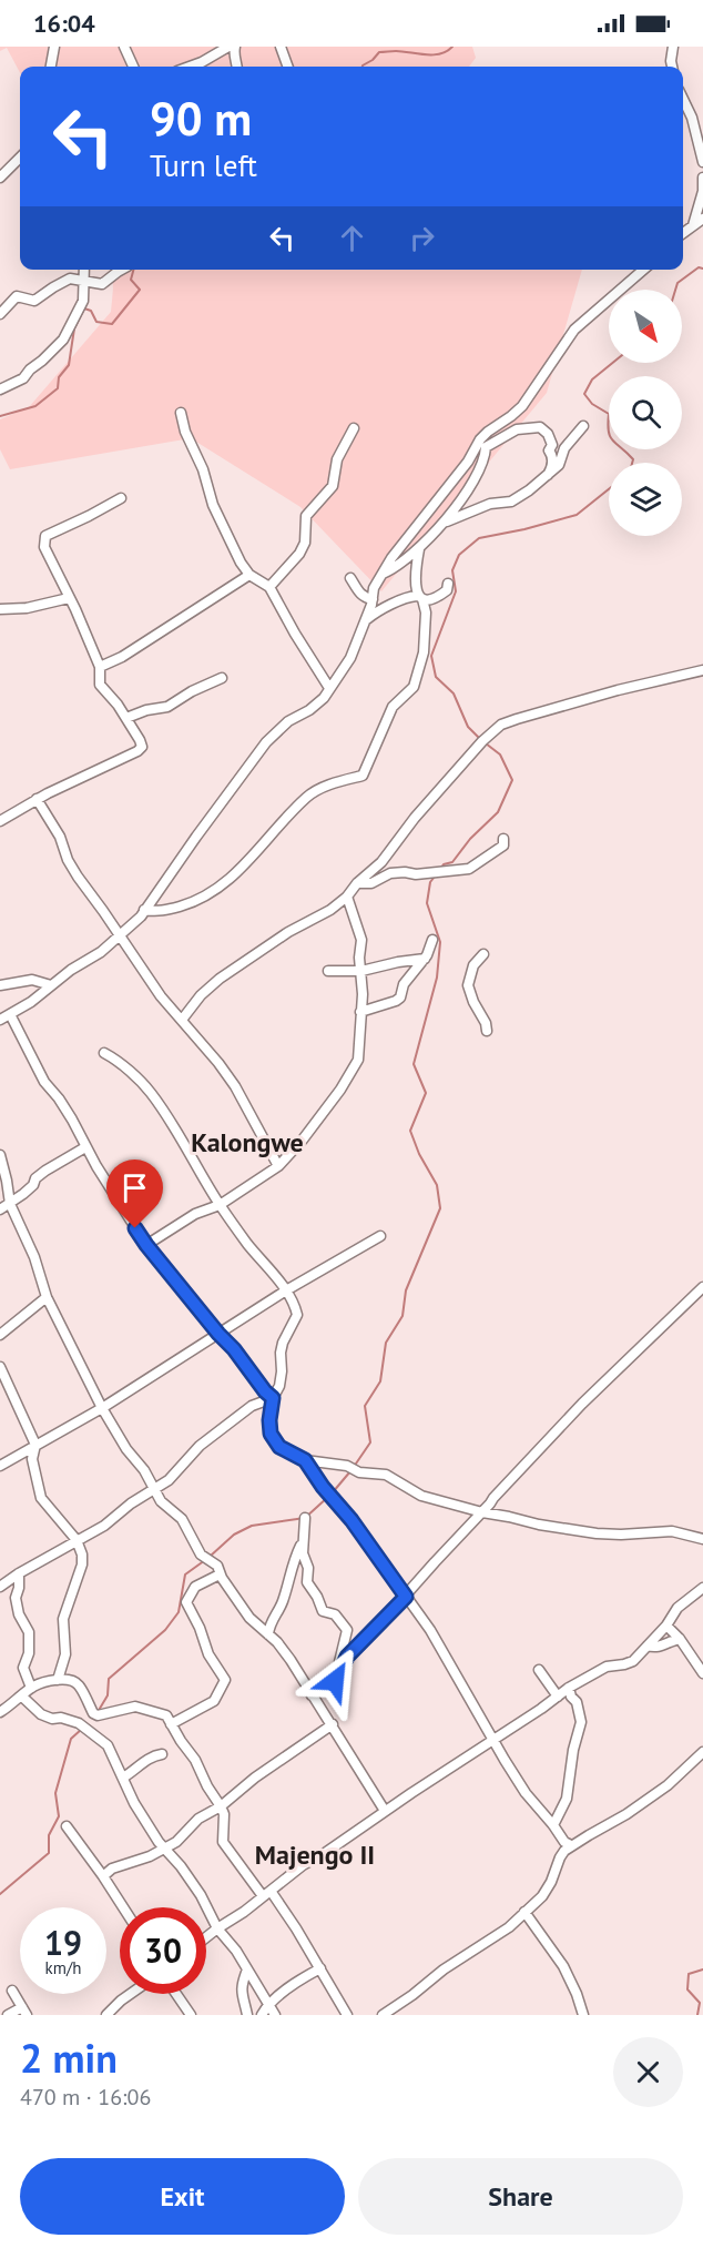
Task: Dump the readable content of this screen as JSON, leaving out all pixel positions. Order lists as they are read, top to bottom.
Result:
{
  "districts": ["Kalongwe", "Majengo II"],
  "north": "bottom right",
  "page": {
    "status": "16:04",
    "turn": ["90 m", "Turn left"],
    "speed": "19 km/h",
    "limit": "30",
    "heading": ["2 min", "470 m · 16:06"],
    "buttons": ["Exit", "Share"]
  }
}
